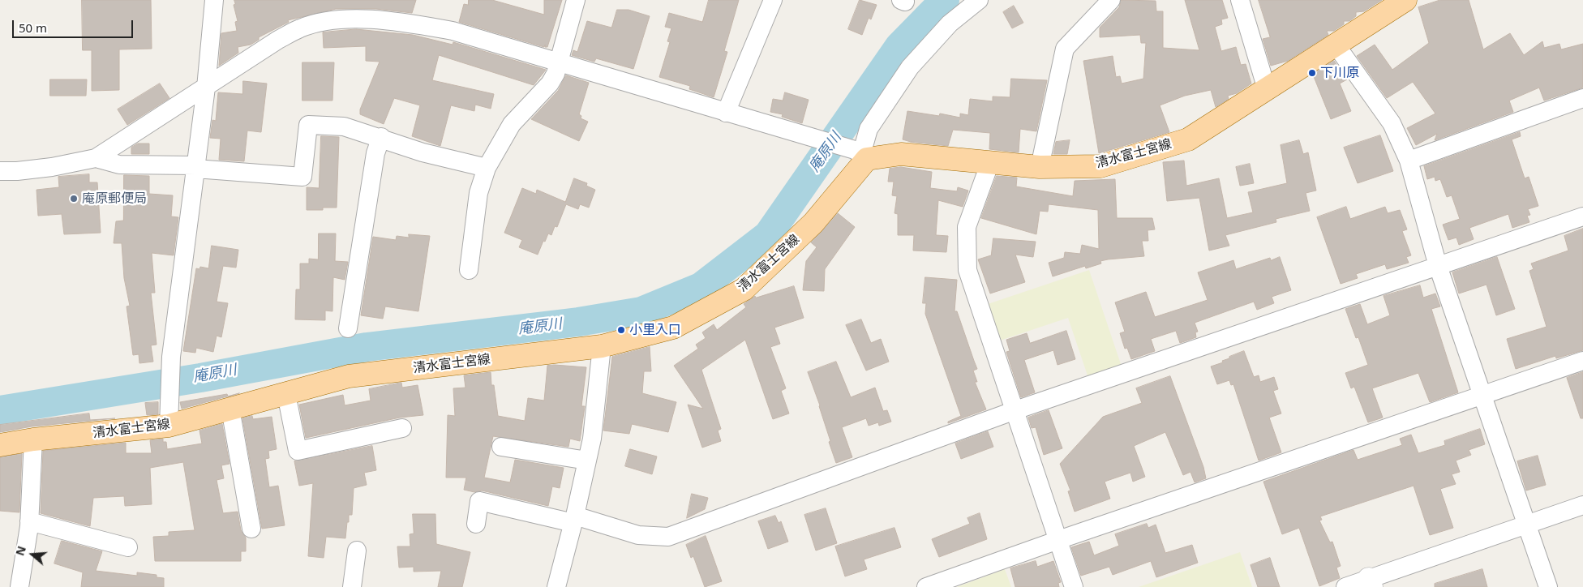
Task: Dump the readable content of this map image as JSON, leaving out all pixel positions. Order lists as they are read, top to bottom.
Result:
{
  "streets": {
    "main road": ["清水富士宮線"]
  },
  "water": ["庵原川"],
  "places": ["下川原", "庵原郵便局", "小里入口"],
  "scale_bar": "50 m",
  "north": "left"
}
